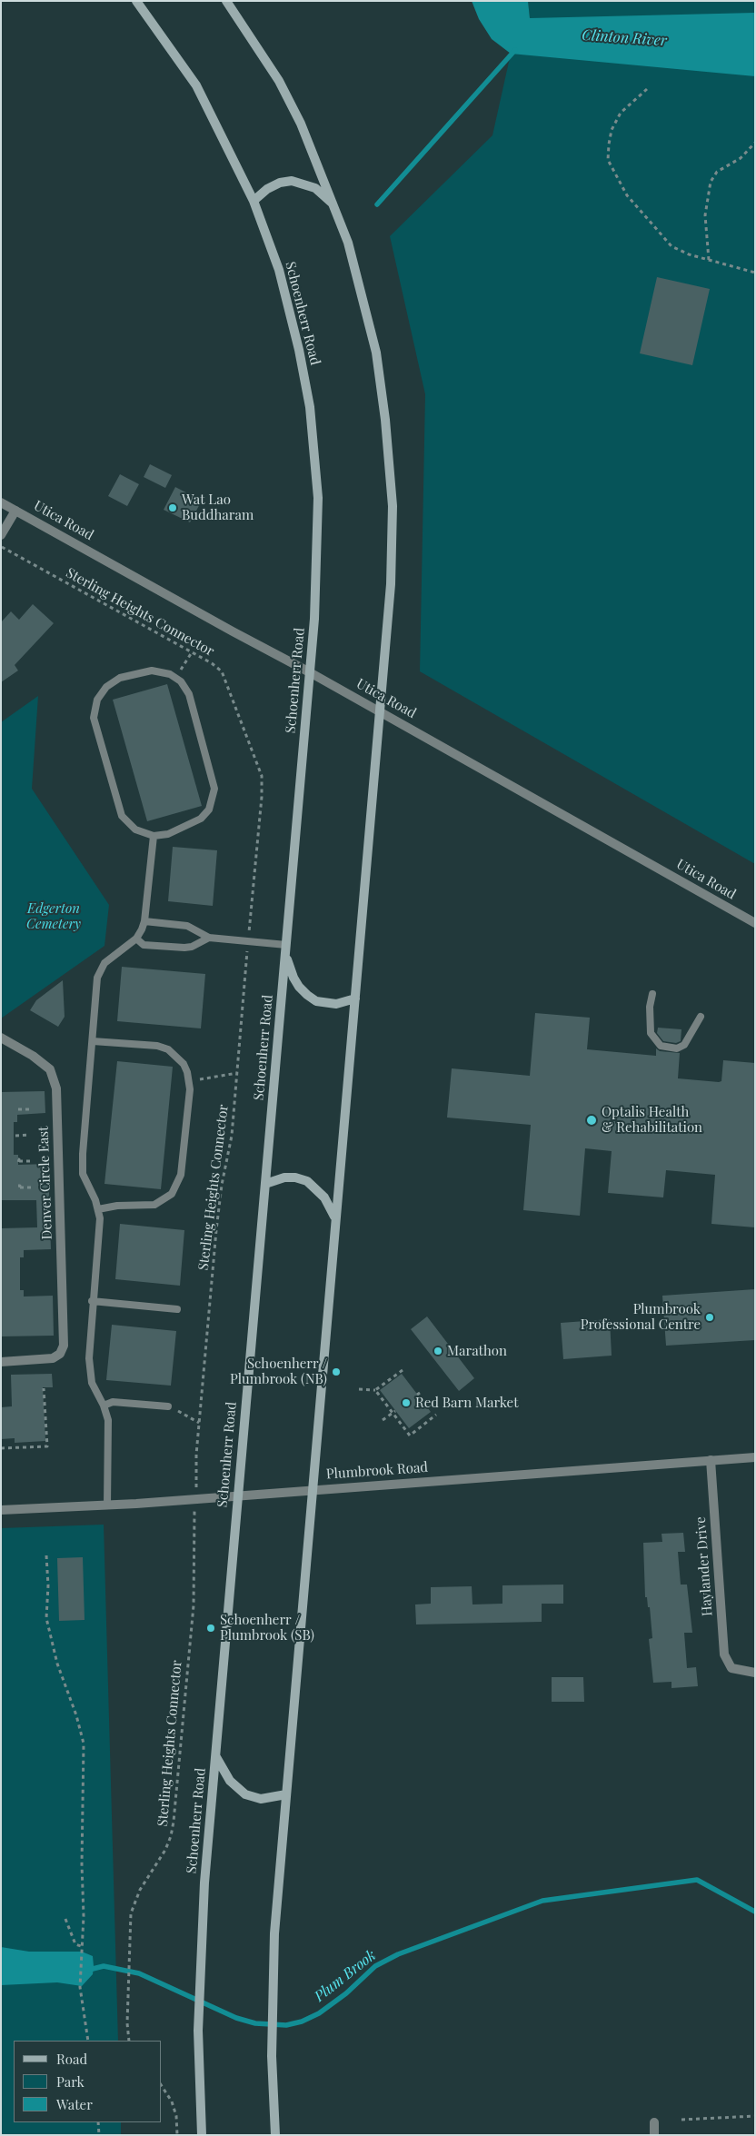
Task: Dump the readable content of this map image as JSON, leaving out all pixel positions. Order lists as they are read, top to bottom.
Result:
{
  "streets": {
    "main road": ["Schoenherr Road"],
    "street": [
      "Utica Road",
      "Denver Circle East",
      "Plumbrook Road",
      "Haylander Drive"
    ],
    "path": ["Sterling Heights Connector"]
  },
  "crossings": [
    ["Schoenherr Road", "Utica Road"],
    ["Schoenherr Road", "Plumbrook Road"],
    ["Plumbrook Road", "Haylander Drive"]
  ],
  "water": ["Clinton River", "Plum Brook"],
  "parks": ["Edgerton Cemetery"],
  "places": [
    "Wat Lao Buddharam",
    "Optalis Health & Rehabilitation",
    "Plumbrook Professional Centre",
    "Marathon",
    "Schoenherr / Plumbrook (NB)",
    "Red Barn Market",
    "Schoenherr / Plumbrook (SB)"
  ],
  "legend": ["Road", "Park", "Water"]
}
